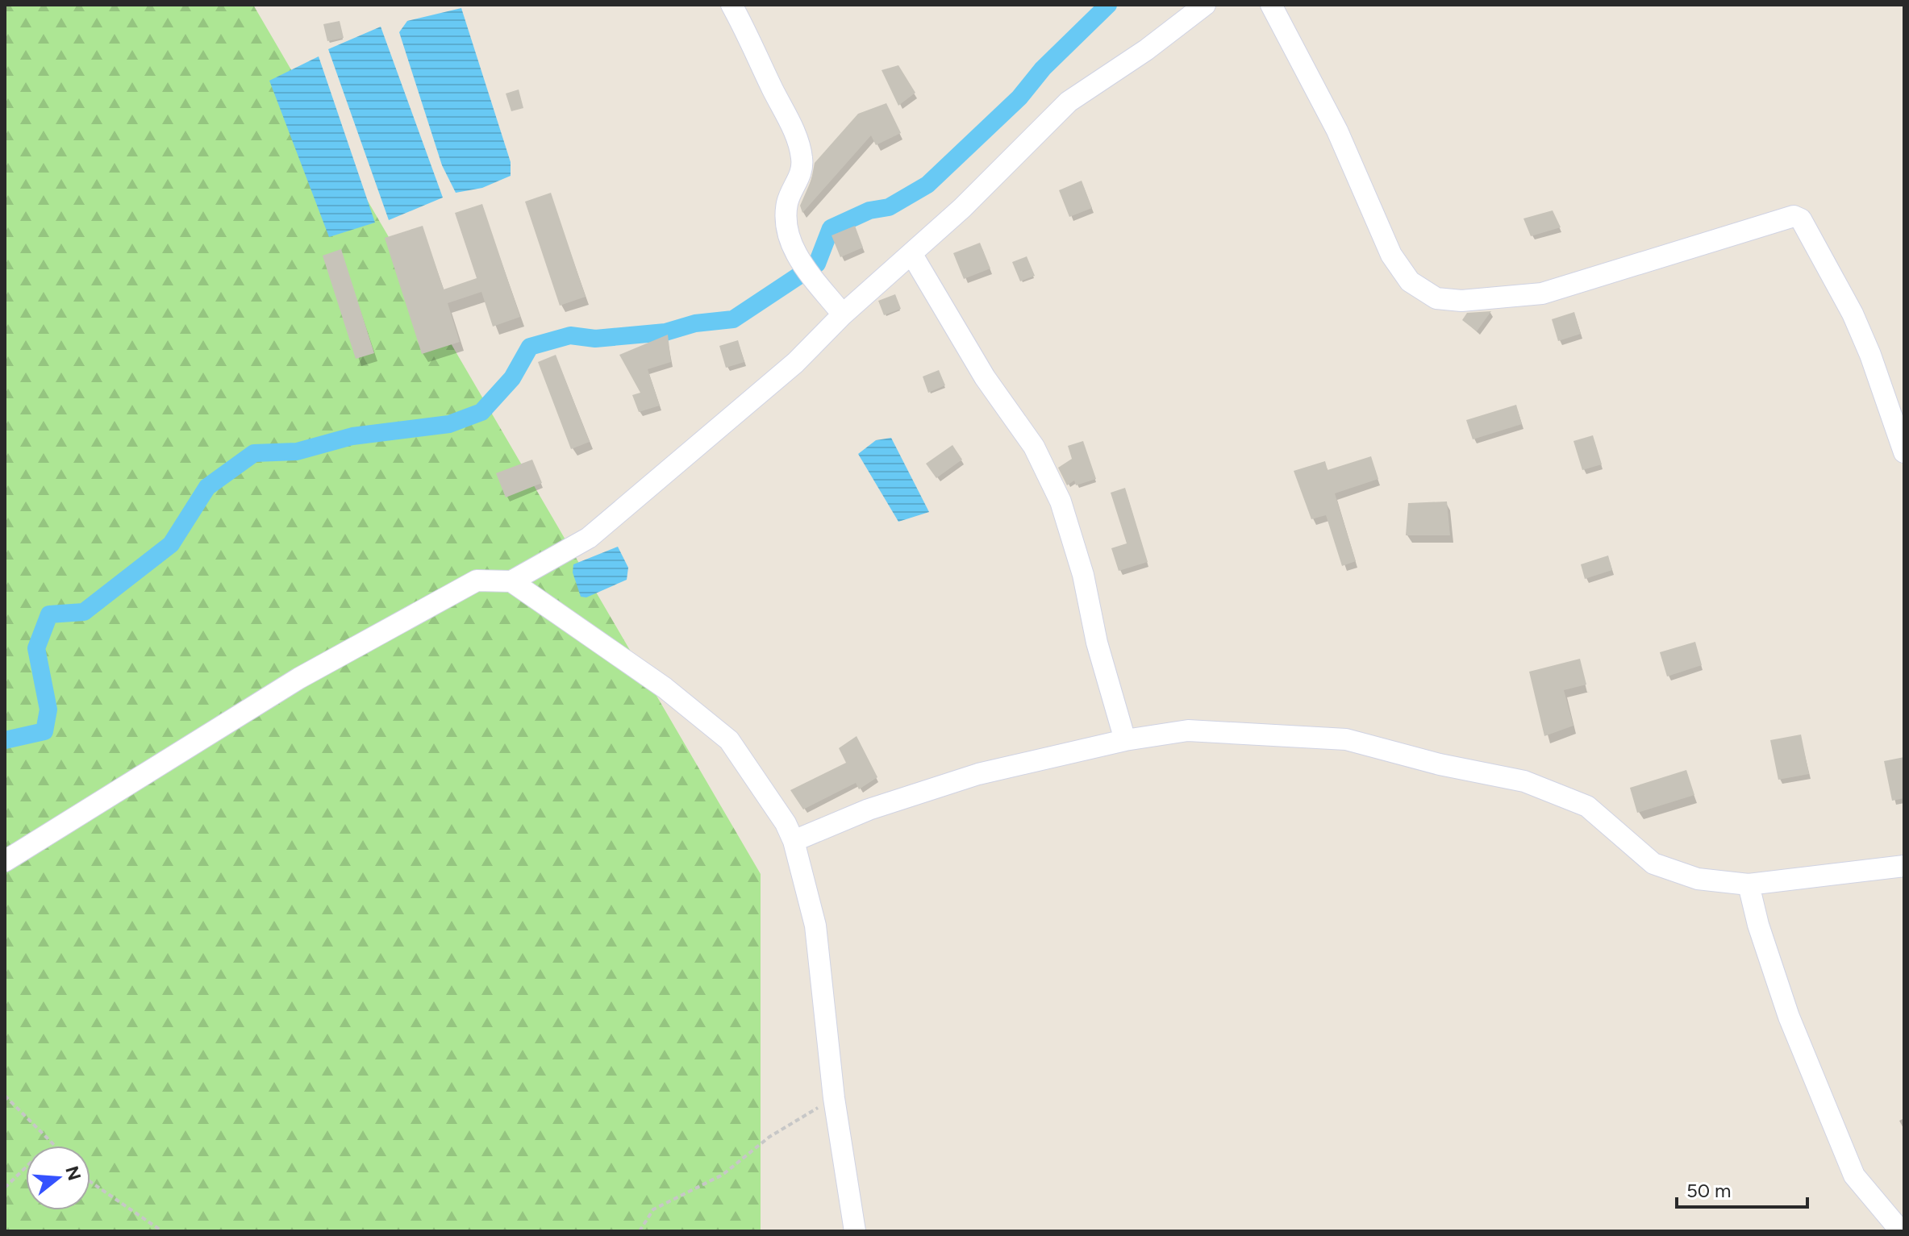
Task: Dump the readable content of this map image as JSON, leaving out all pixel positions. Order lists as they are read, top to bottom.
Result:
{
  "scale_bar": "50 m",
  "north": "right"
}
